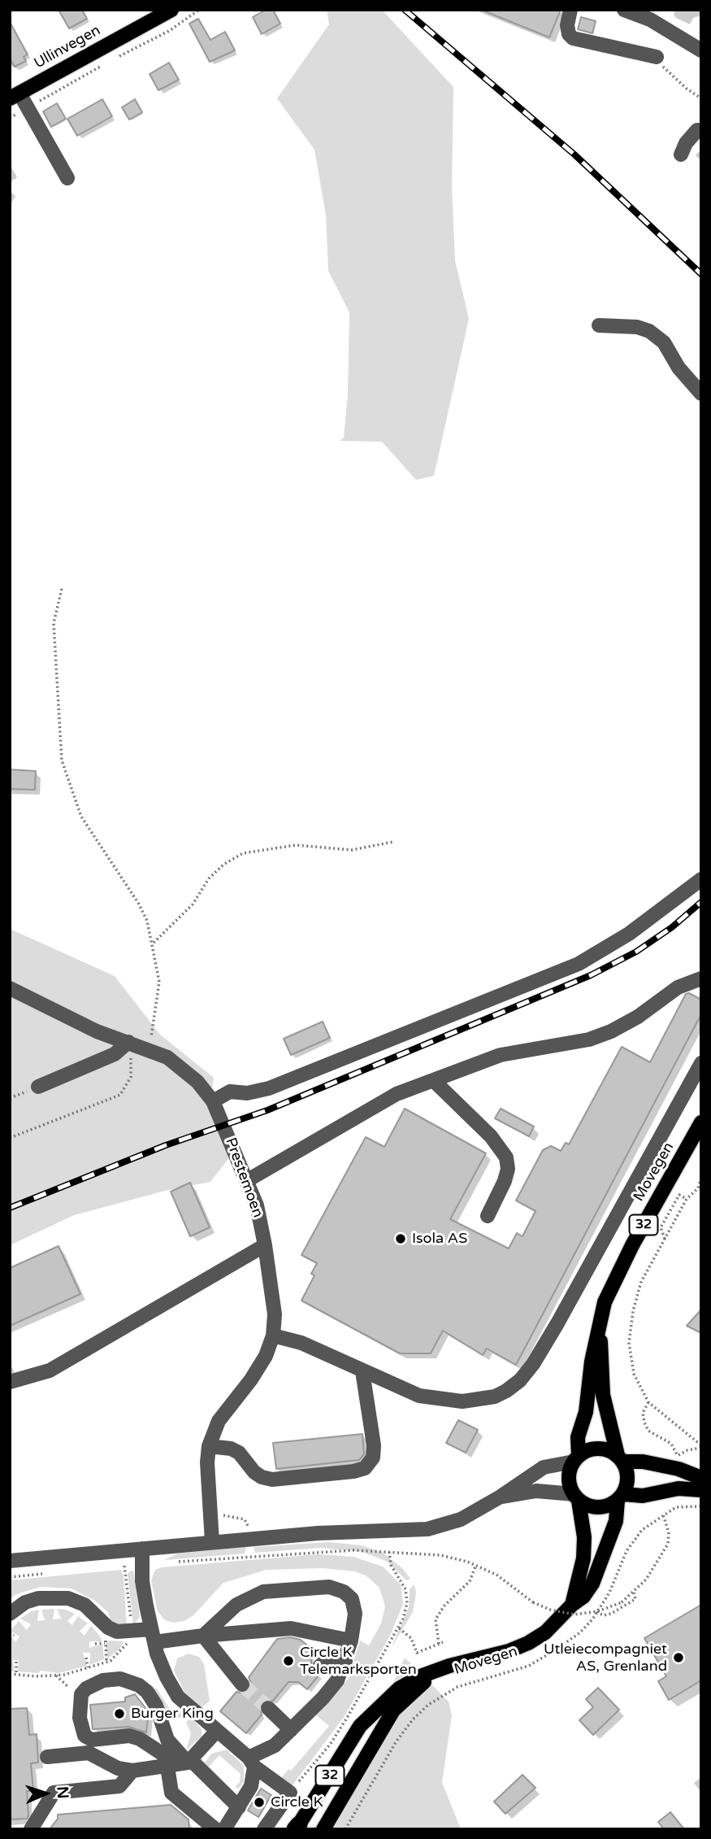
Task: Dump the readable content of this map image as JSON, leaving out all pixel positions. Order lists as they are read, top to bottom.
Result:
{
  "streets": {
    "main road": ["Ullinvegen", "Movegen", "32"],
    "street": ["Prestemoen"]
  },
  "crossings": [
    ["Movegen", "32"]
  ],
  "places": [
    "Isola AS",
    "Utleiecompagniet AS, Grenland",
    "Circle K Telemarksporten",
    "Burger King",
    "Circle K"
  ],
  "north": "right"
}
